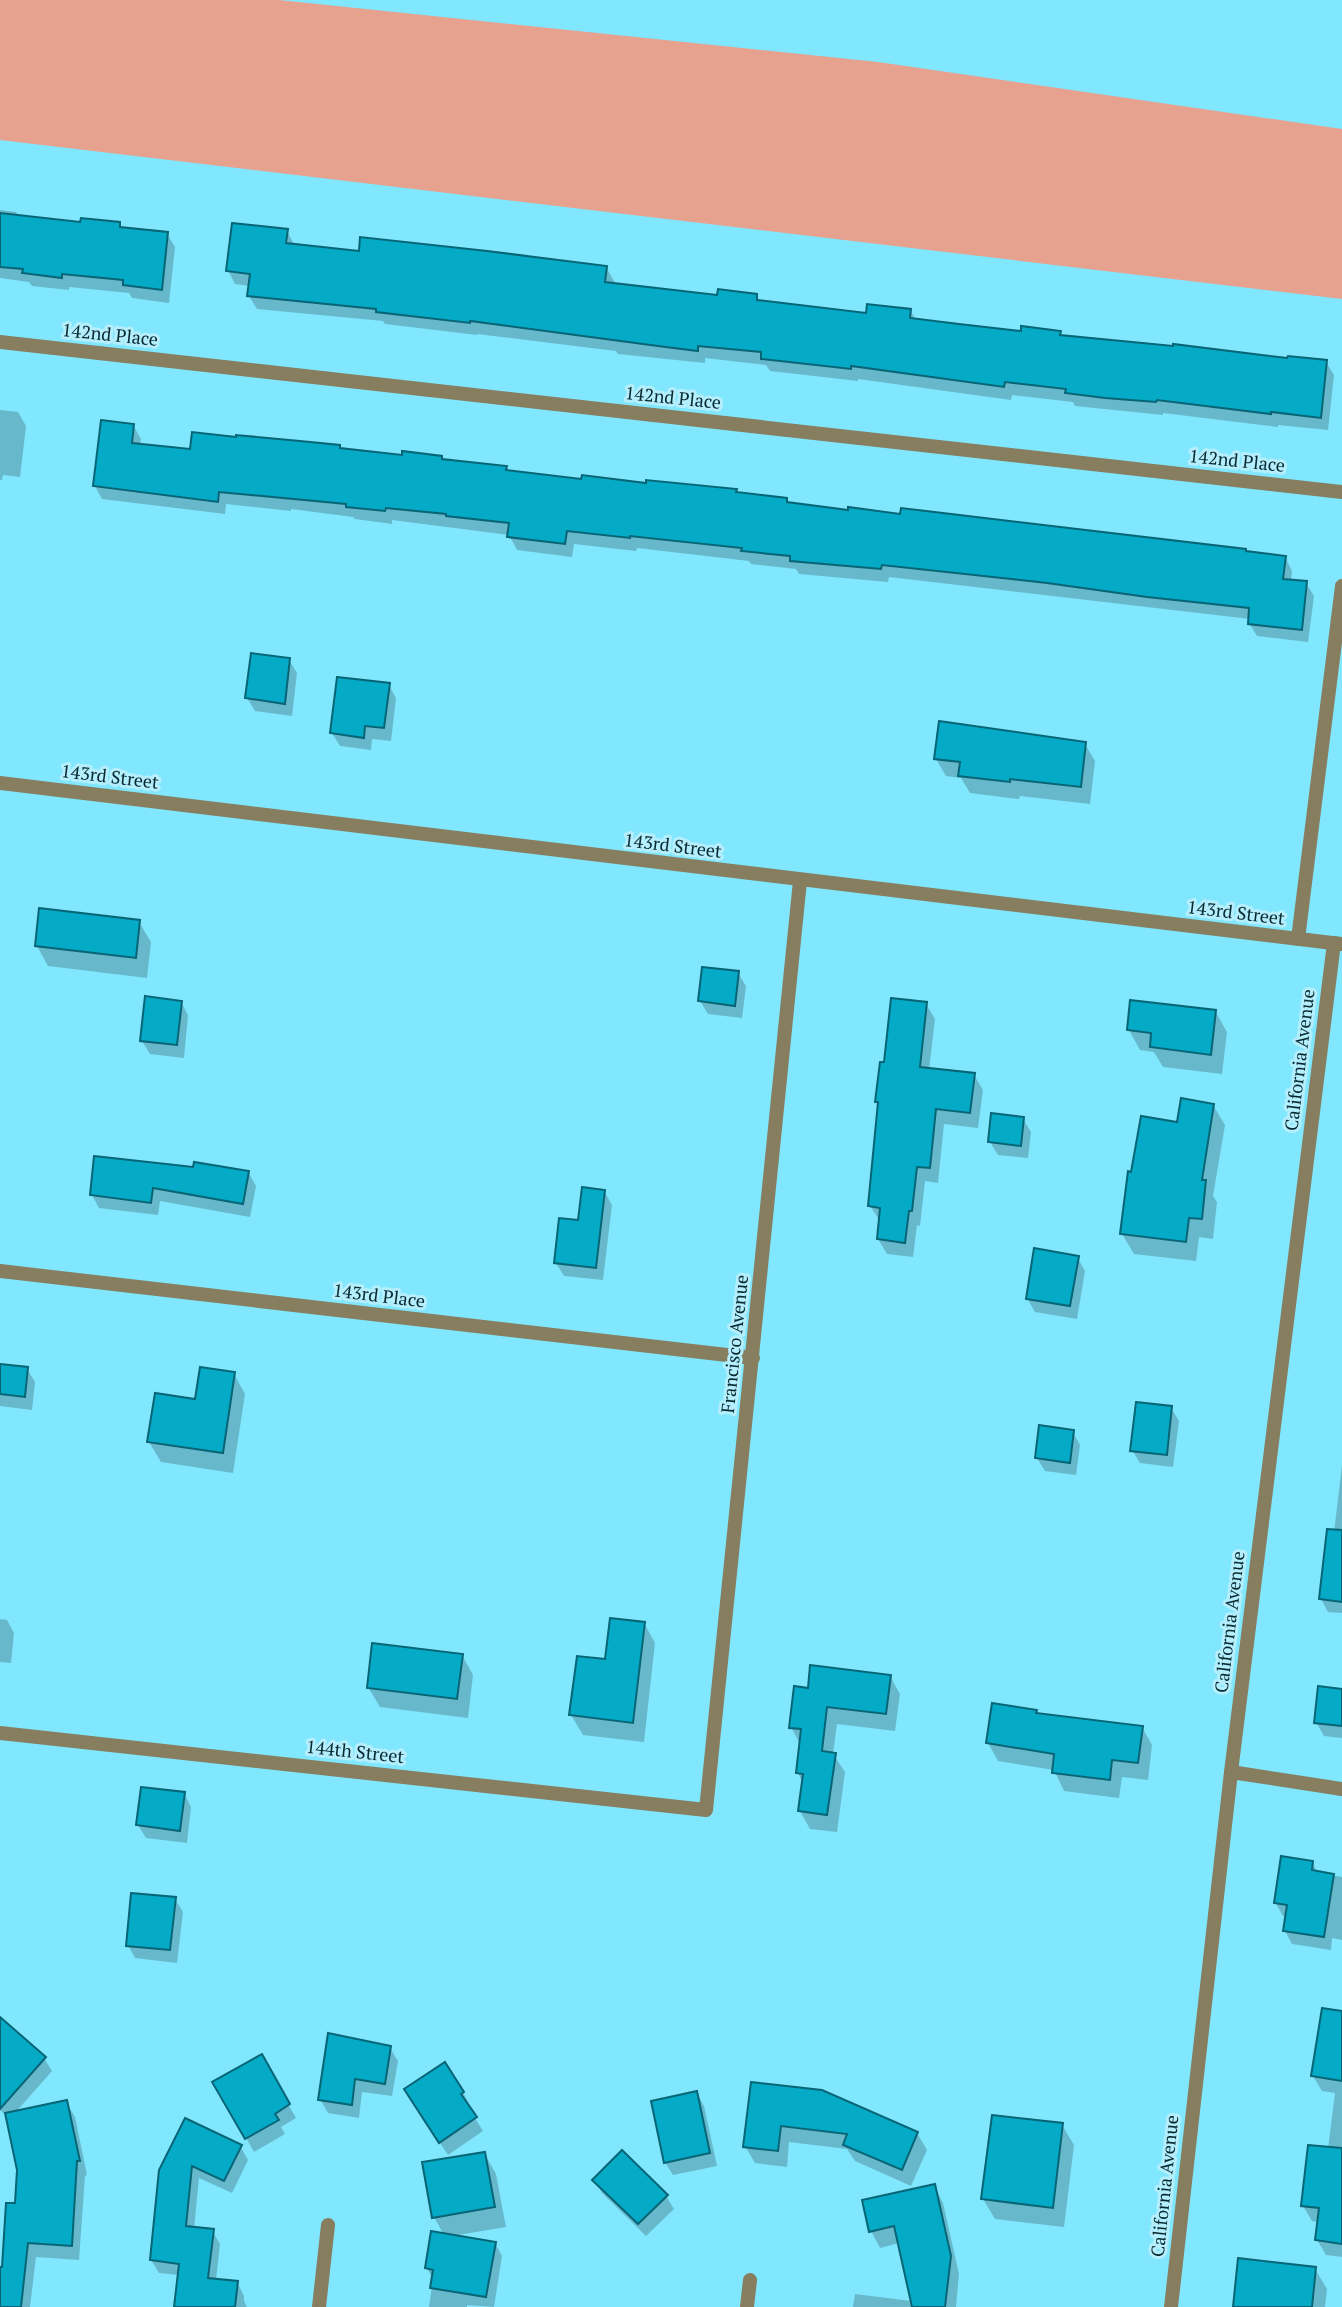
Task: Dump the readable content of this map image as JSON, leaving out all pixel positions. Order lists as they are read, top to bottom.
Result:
{
  "streets": {
    "street": [
      "142nd Place",
      "143rd Street",
      "California Avenue",
      "143rd Place",
      "Francisco Avenue",
      "144th Street"
    ]
  },
  "crossings": [
    ["143rd Street", "California Avenue"],
    ["143rd Street", "Francisco Avenue"],
    ["143rd Place", "Francisco Avenue"],
    ["Francisco Avenue", "144th Street"]
  ]
}
